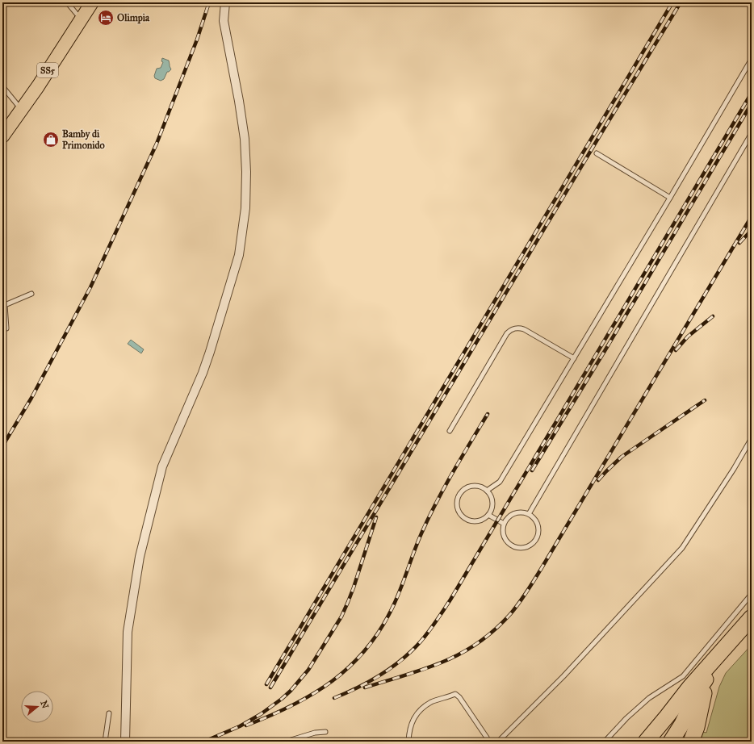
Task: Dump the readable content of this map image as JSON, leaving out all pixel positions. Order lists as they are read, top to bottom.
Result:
{
  "streets": {
    "main road": ["SS5"]
  },
  "places": {
    "hotel": ["Olimpia"],
    "shop": ["Bamby di Primonido"]
  },
  "north": "right"
}
